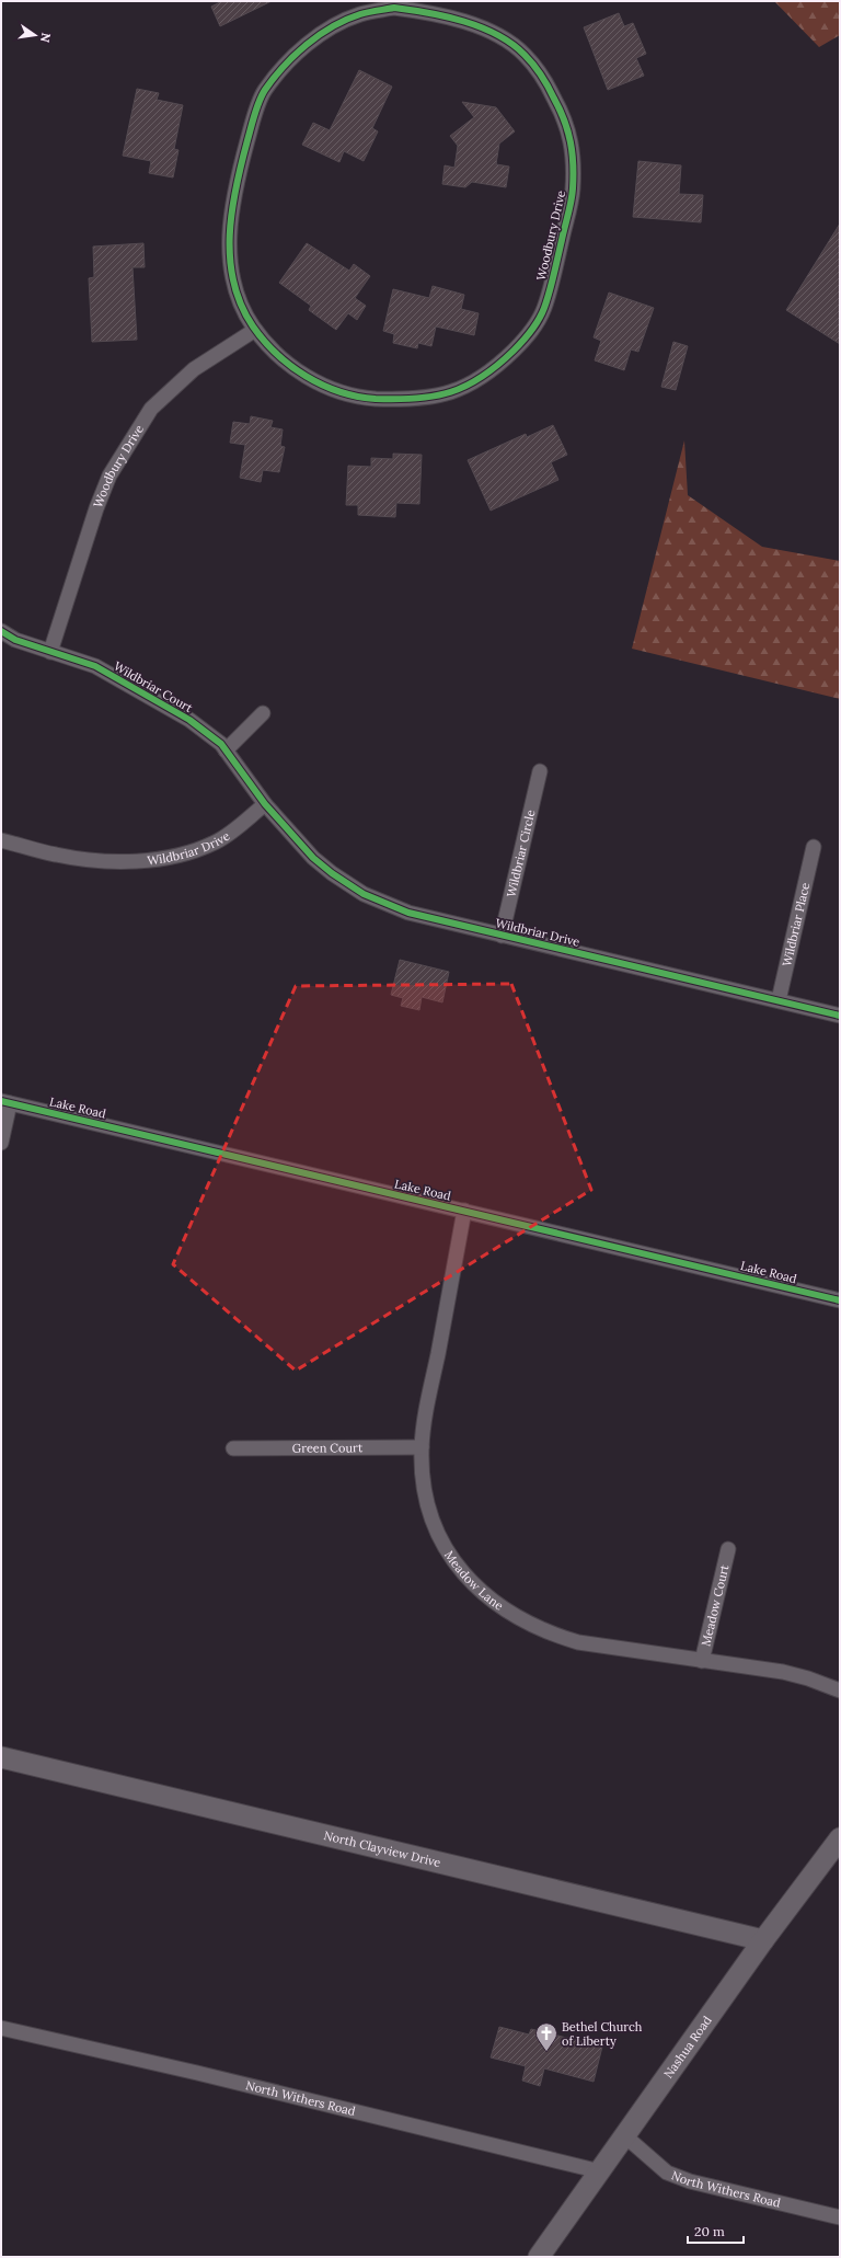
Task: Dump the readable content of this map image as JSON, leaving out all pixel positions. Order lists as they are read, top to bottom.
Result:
{
  "streets": {
    "street": [
      "Woodbury Drive",
      "Wildbriar Court",
      "Wildbriar Drive",
      "Wildbriar Circle",
      "Wildbriar Place",
      "Lake Road",
      "Green Court",
      "Meadow Lane",
      "Meadow Court",
      "North Clayview Drive",
      "Nashua Road",
      "North Withers Road"
    ]
  },
  "crossings": [
    ["Woodbury Drive", "Wildbriar Court"],
    ["Wildbriar Court", "Wildbriar Drive"],
    ["Wildbriar Drive", "Wildbriar Circle"],
    ["Wildbriar Drive", "Wildbriar Place"],
    ["Lake Road", "Meadow Lane"],
    ["Green Court", "Meadow Lane"],
    ["Meadow Lane", "Meadow Court"],
    ["North Clayview Drive", "Nashua Road"],
    ["Nashua Road", "North Withers Road"]
  ],
  "places": {
    "church": ["Bethel Church of Liberty"]
  },
  "scale_bar": "20 m",
  "north": "right"
}
